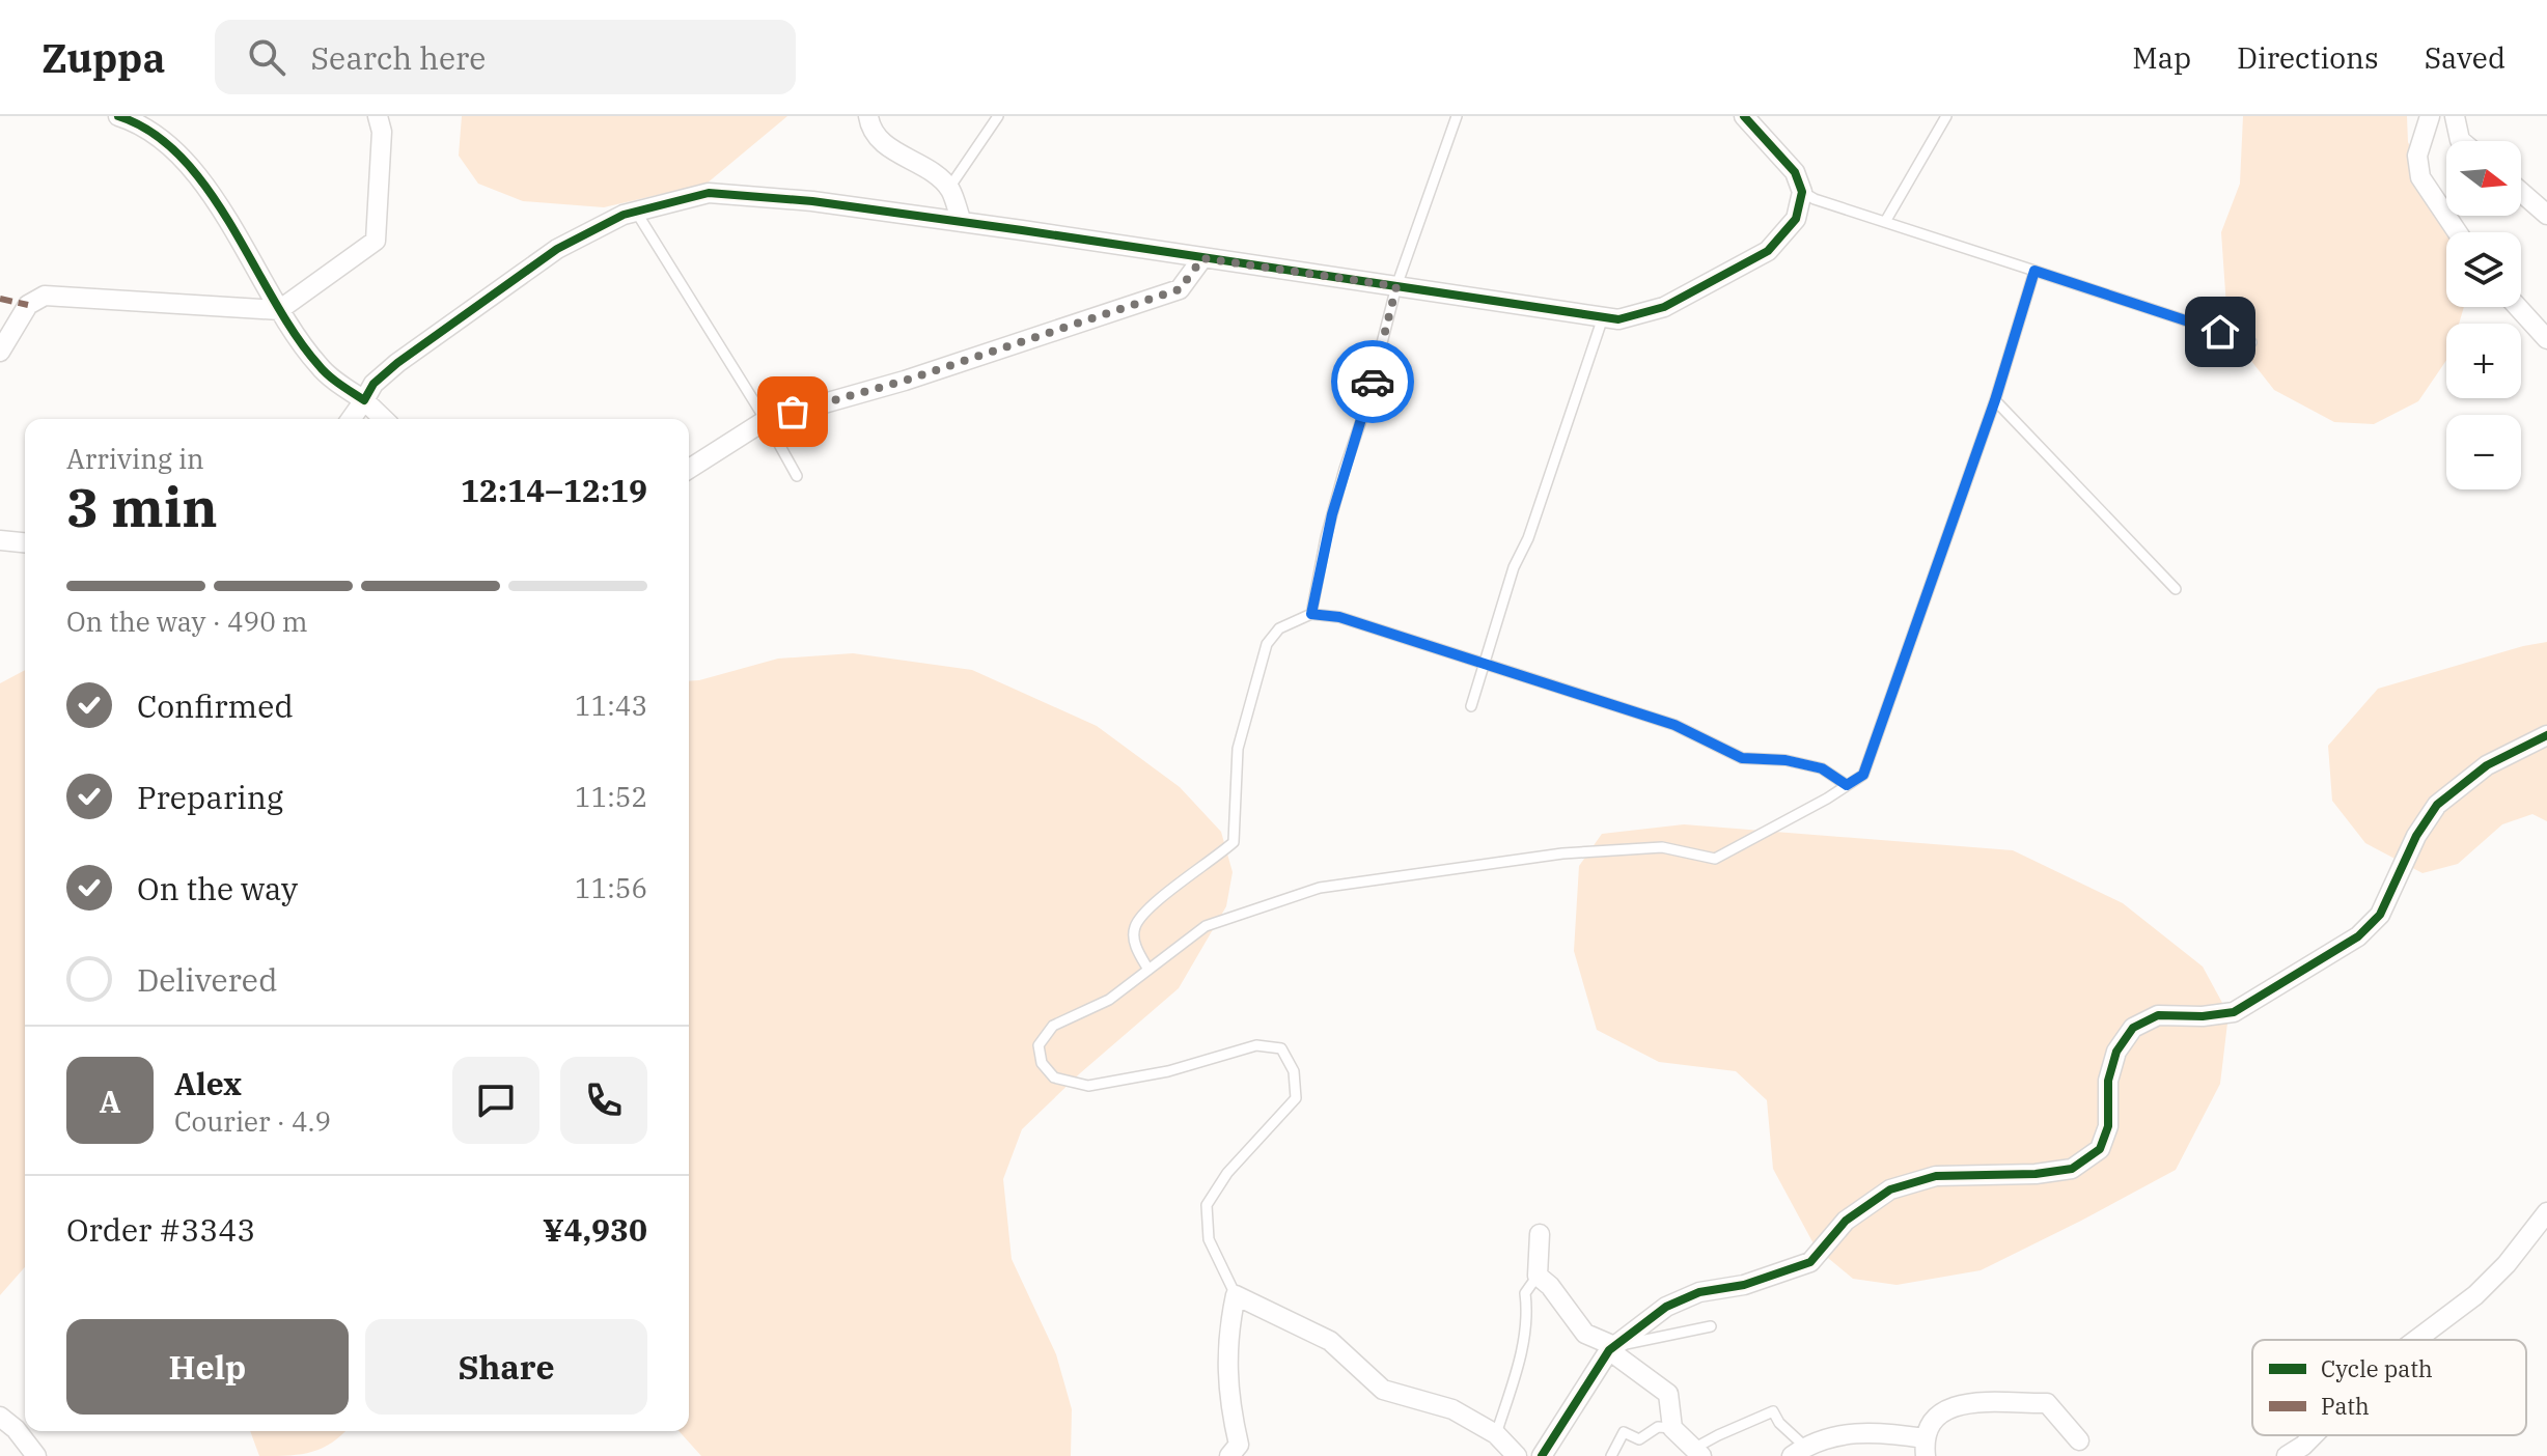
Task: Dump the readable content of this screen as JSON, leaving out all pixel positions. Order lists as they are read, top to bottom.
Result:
{
  "legend": ["Cycle path", "Path"],
  "north": "right",
  "page": {
    "header": "Zuppa",
    "search": "Search here",
    "nav": ["Map", "Directions", "Saved"],
    "map_buttons": ["+", "−"],
    "heading": ["3 min", "Arriving in", "12:14–12:19"],
    "panel": [
      "Alex",
      "Courier · 4.9",
      "Order #3343",
      "¥4,930"
    ],
    "bar": "On the way · 490 m",
    "list": [
      ["Confirmed", "11:43"],
      ["Preparing", "11:52"],
      ["On the way", "11:56"],
      "Delivered"
    ],
    "round": "A",
    "buttons": ["Help", "Share"]
  }
}
